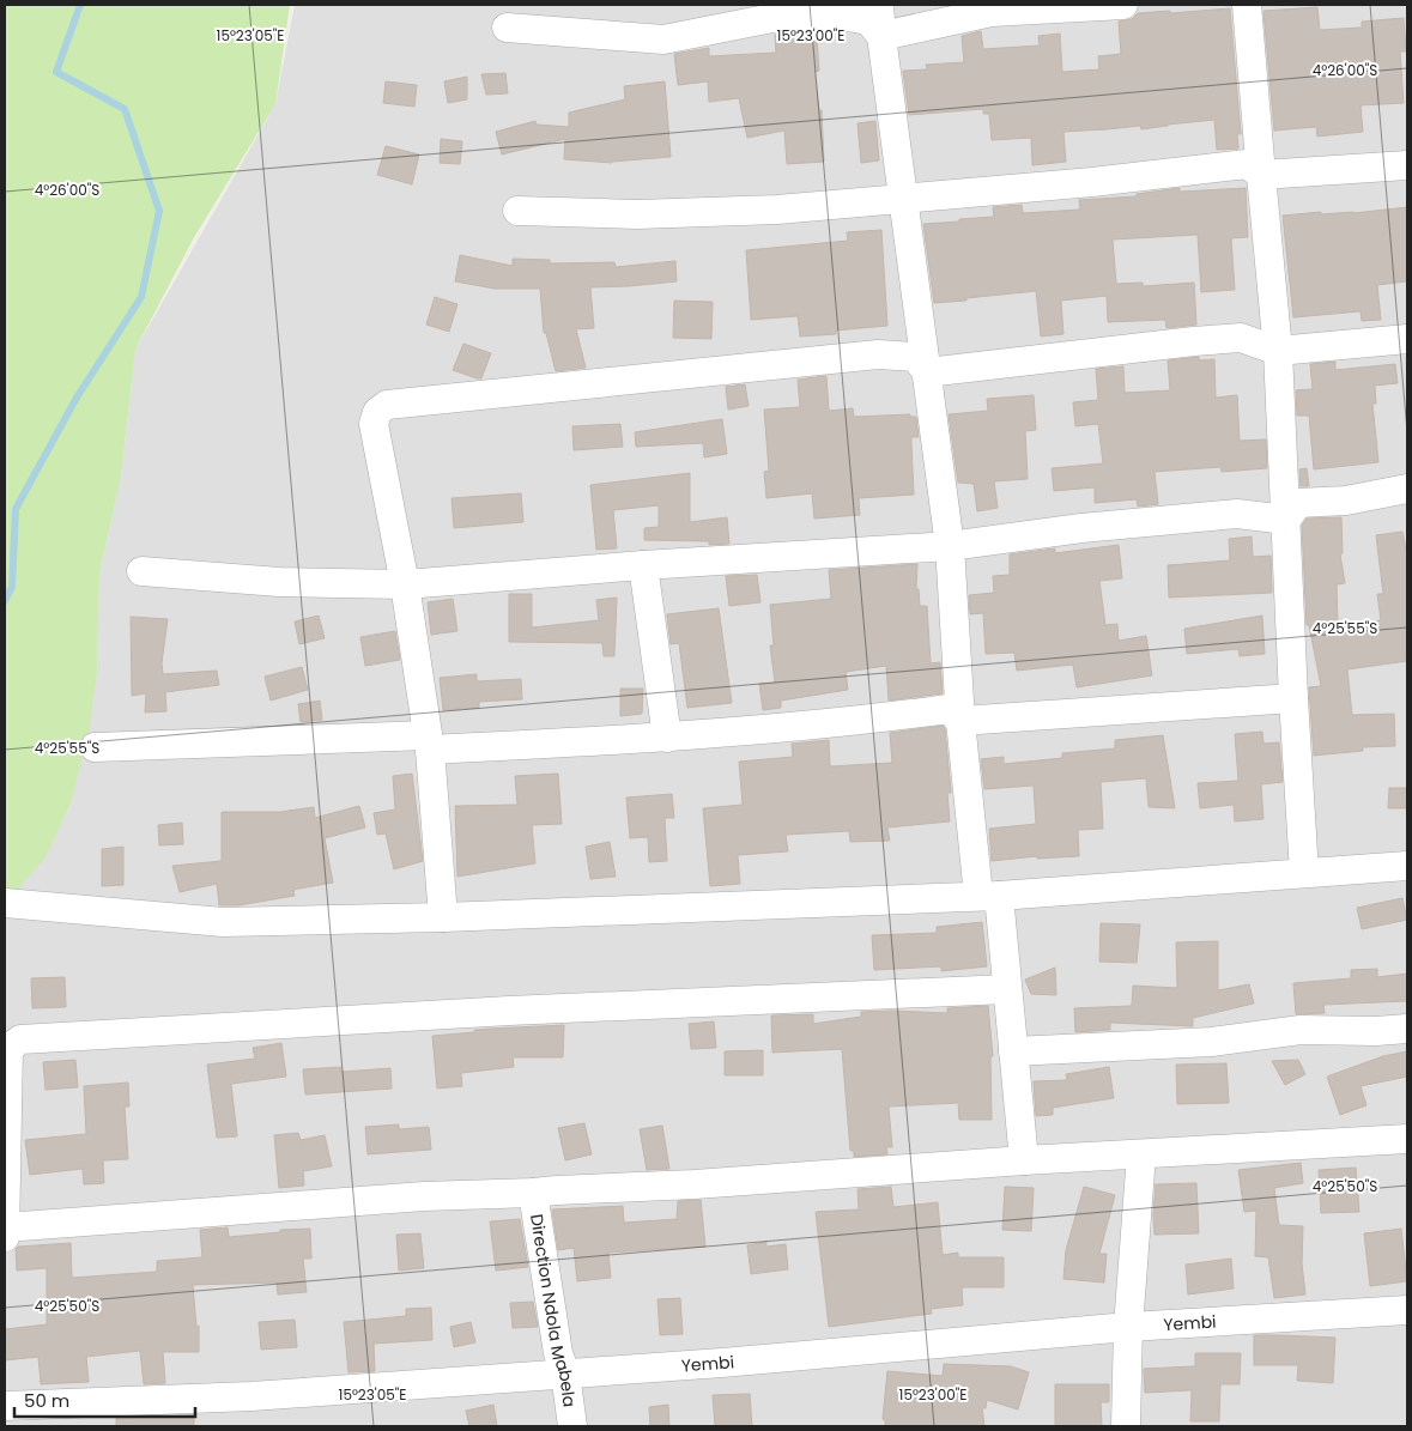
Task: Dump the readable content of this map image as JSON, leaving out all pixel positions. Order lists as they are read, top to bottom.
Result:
{
  "streets": {
    "street": ["Direction Ndola Mabela", "Yembi"]
  },
  "crossings": [
    ["Direction Ndola Mabela", "Yembi"]
  ],
  "scale_bar": "50 m",
  "coordinates": [
    "15°23'05\"E",
    "15°23'00\"E",
    "4°26'00\"S",
    "4°25'55\"S",
    "4°25'50\"S"
  ]
}
